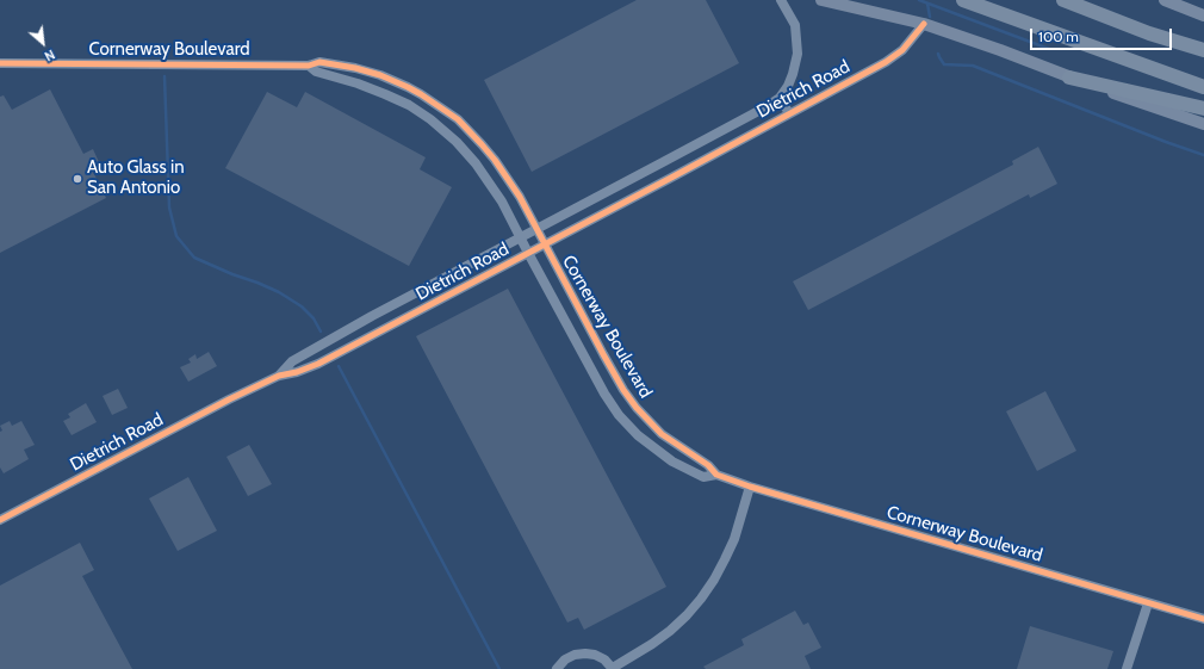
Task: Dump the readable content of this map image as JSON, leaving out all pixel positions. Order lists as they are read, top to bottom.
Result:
{
  "streets": {
    "street": ["Cornerway Boulevard", "Dietrich Road"]
  },
  "crossings": [
    ["Cornerway Boulevard", "Dietrich Road"]
  ],
  "places": ["Auto Glass in San Antonio"],
  "scale_bar": "100 m",
  "north": "bottom right"
}
